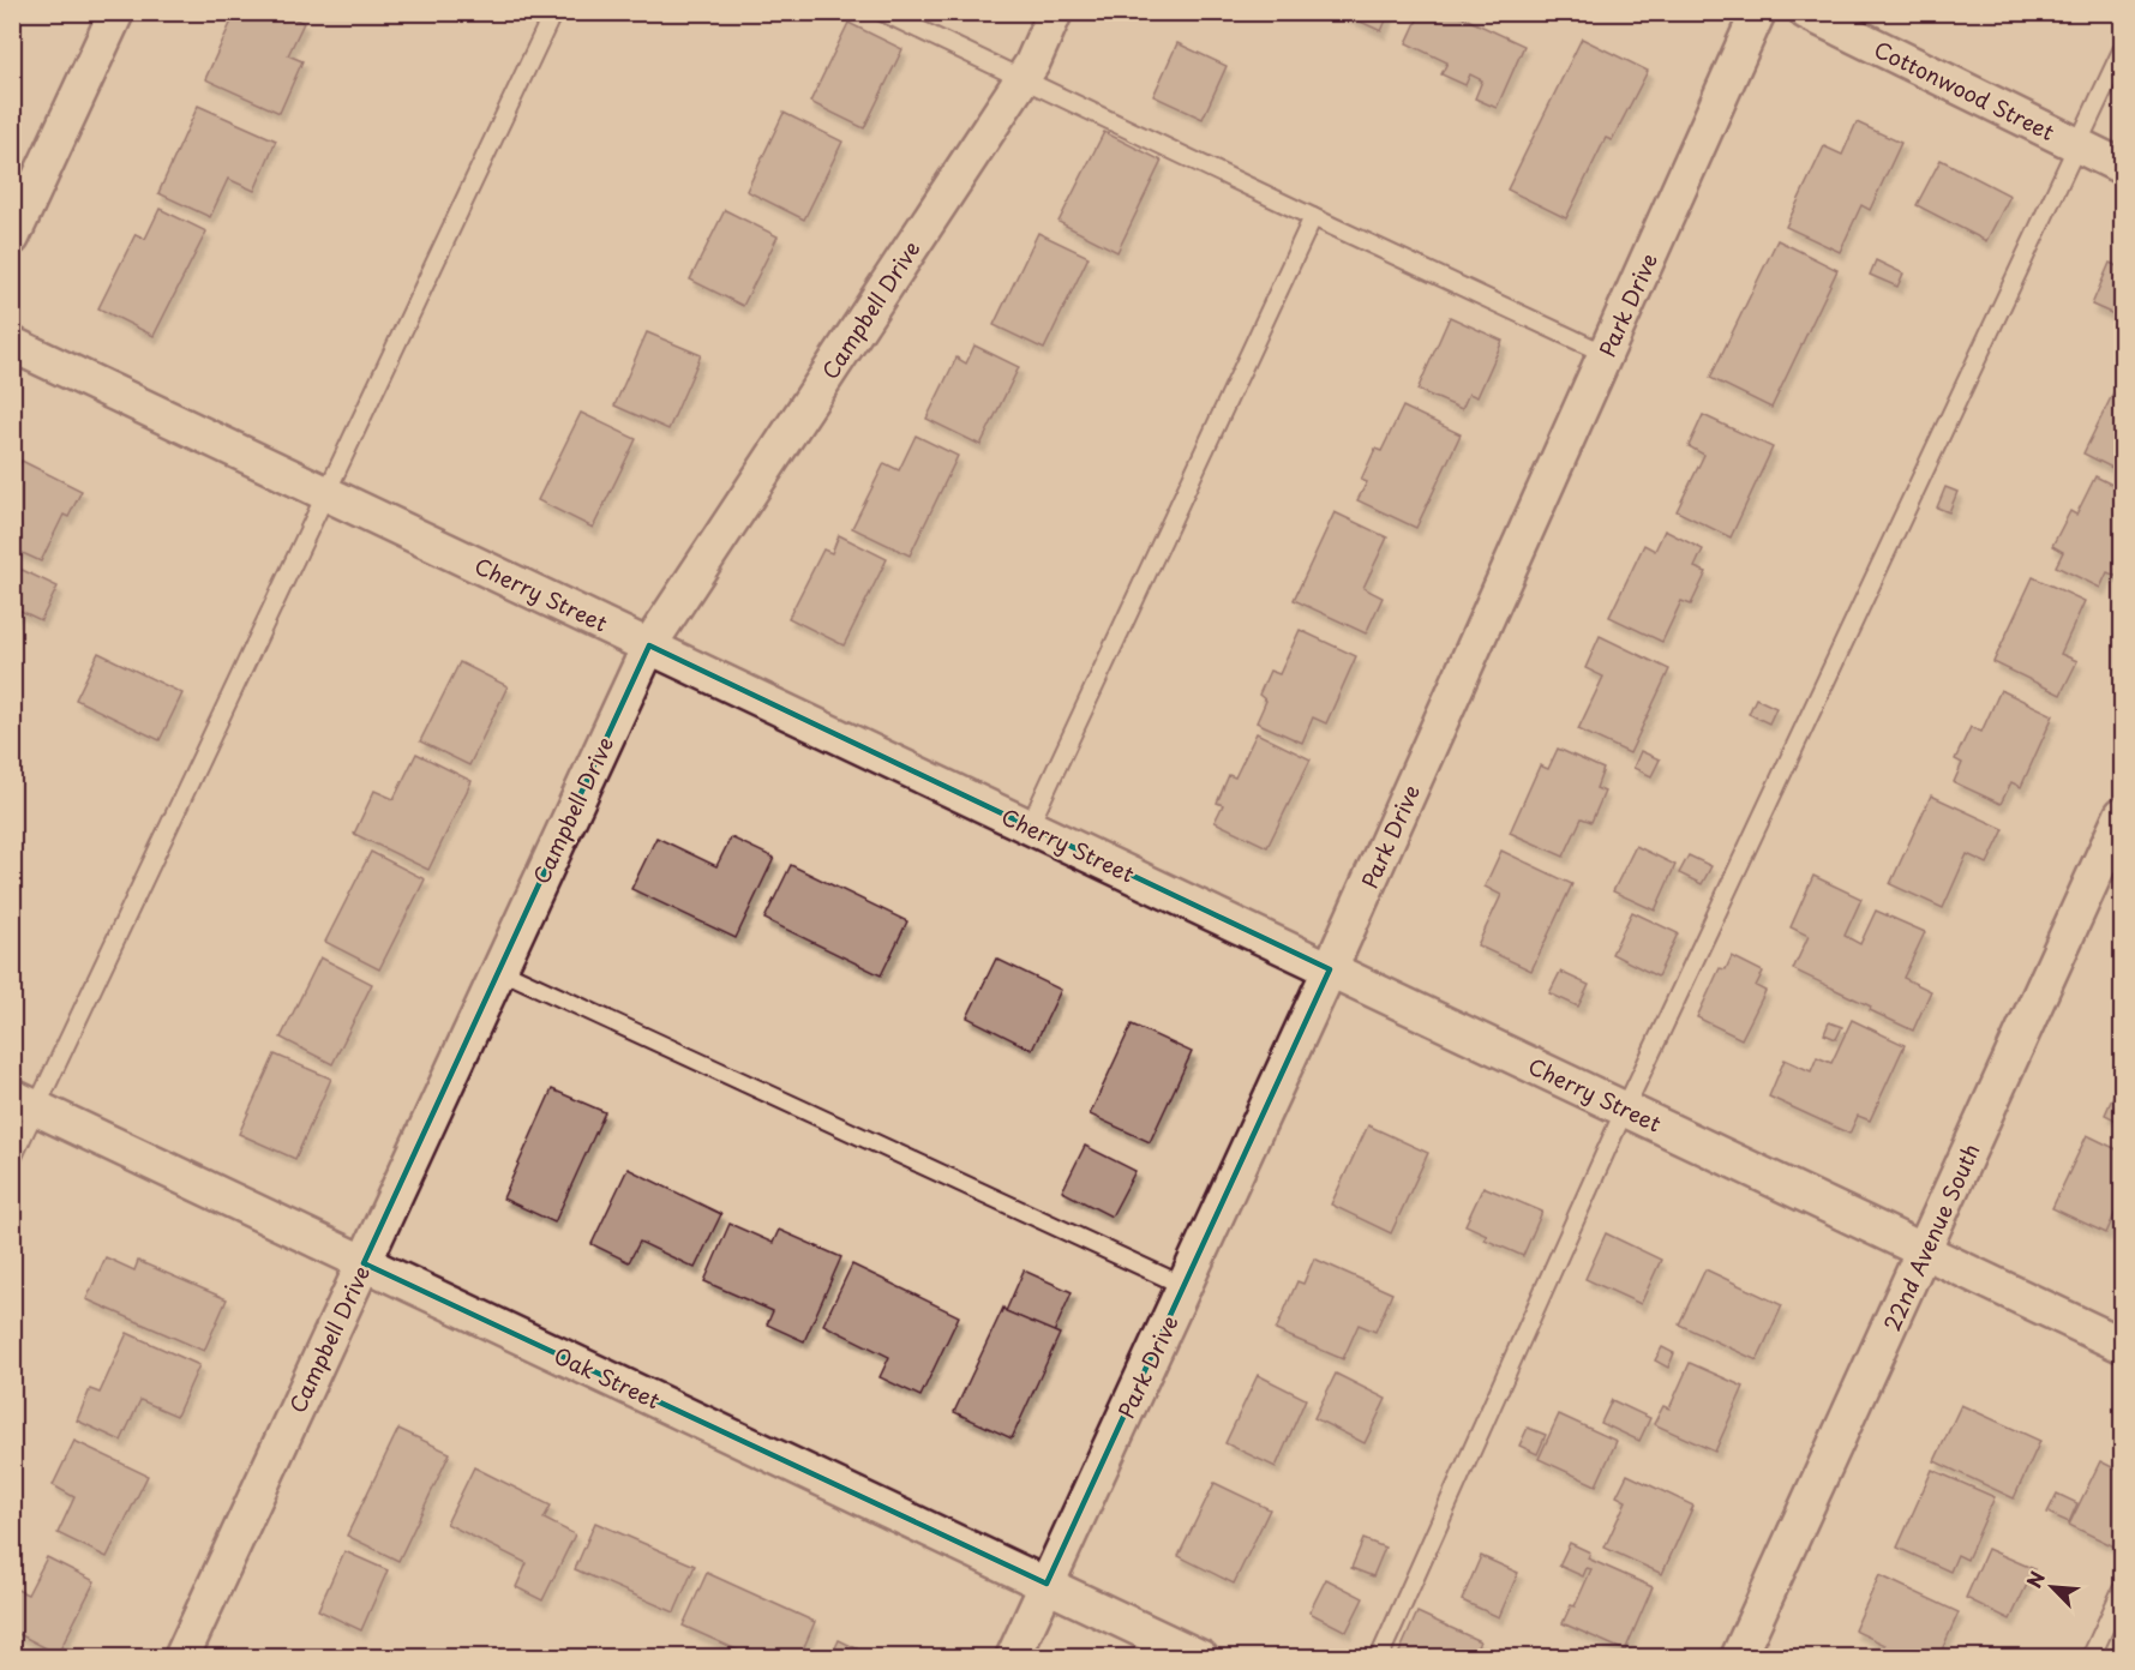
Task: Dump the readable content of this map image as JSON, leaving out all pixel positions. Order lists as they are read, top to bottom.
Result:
{
  "streets": {
    "street": [
      "Cottonwood Street",
      "Park Drive",
      "Campbell Drive",
      "Cherry Street",
      "22nd Avenue South",
      "Oak Street"
    ]
  },
  "crossings": [
    ["Park Drive", "Cherry Street"],
    ["Park Drive", "Oak Street"],
    ["Campbell Drive", "Cherry Street"],
    ["Campbell Drive", "Oak Street"],
    ["Cherry Street", "22nd Avenue South"]
  ],
  "north": "top left"
}
